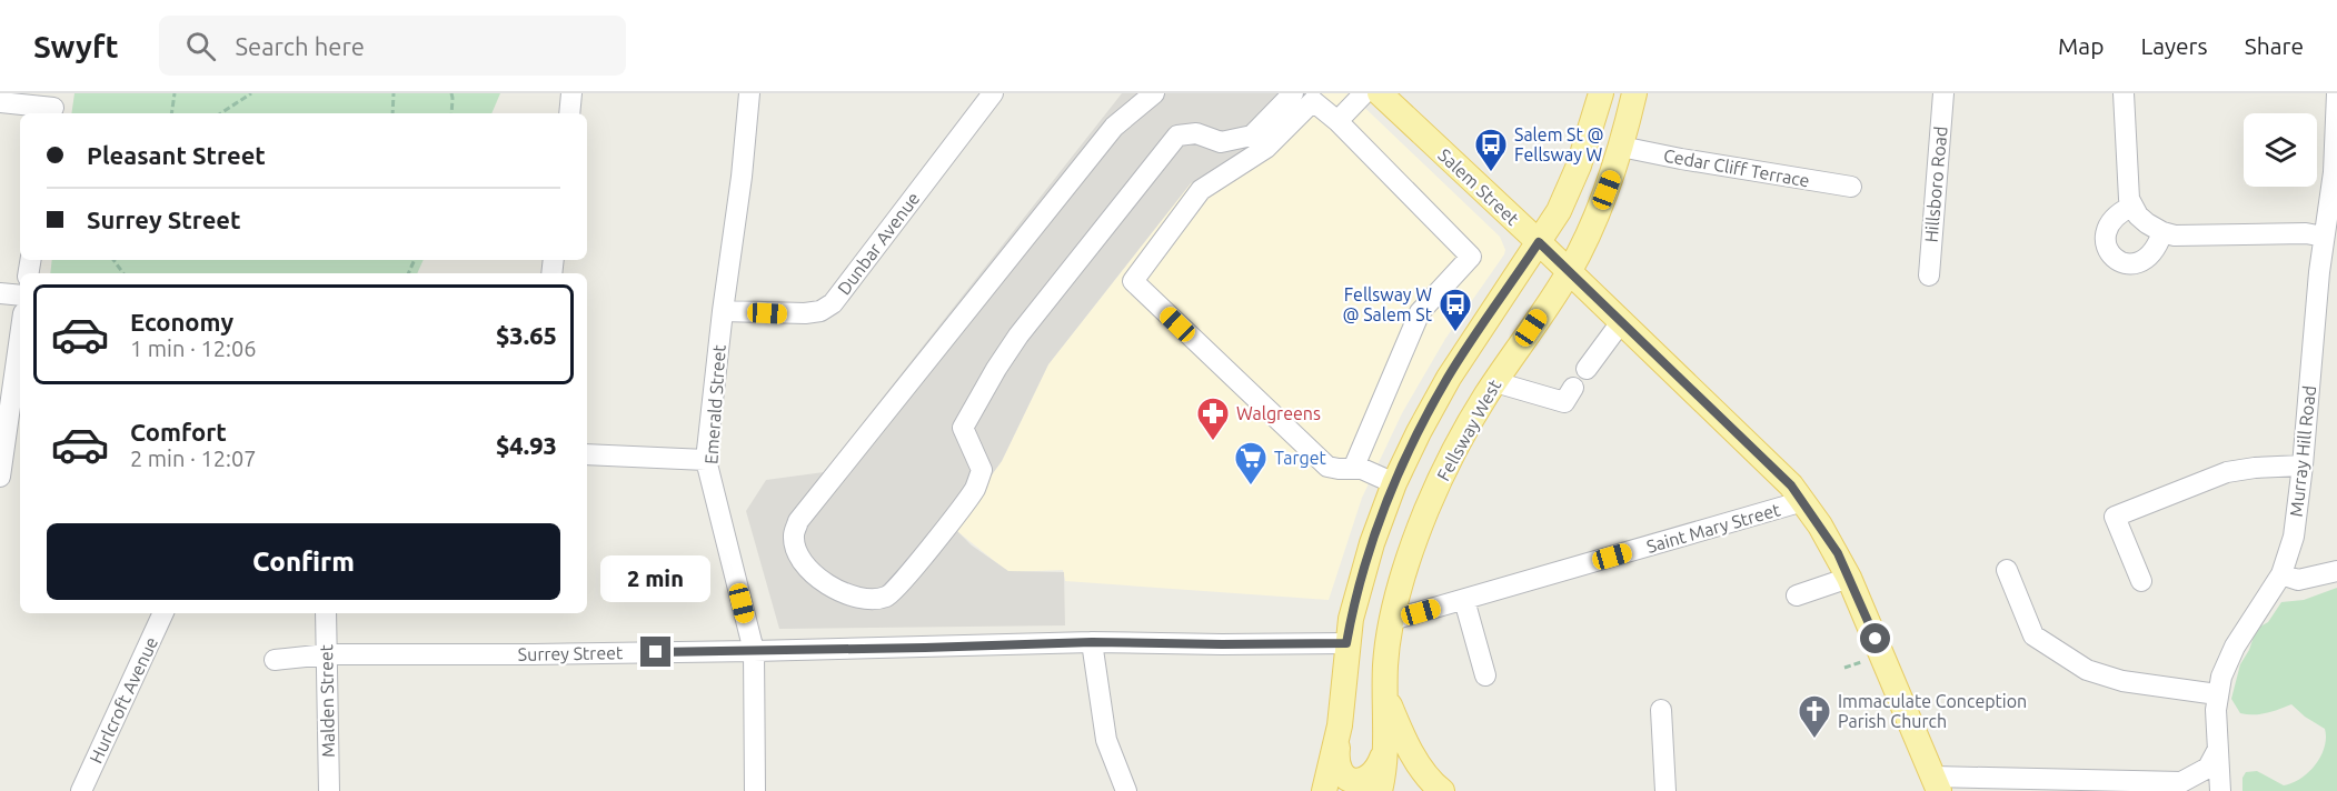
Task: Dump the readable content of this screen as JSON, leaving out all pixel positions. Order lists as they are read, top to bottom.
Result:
{
  "streets": {
    "main road": ["Salem Street", "Fellsway West"],
    "street": [
      "Cedar Cliff Terrace",
      "Hillsboro Road",
      "Dunbar Avenue",
      "Emerald Street",
      "Murray Hill Road",
      "Saint Mary Street",
      "Surrey Street",
      "Hurlcroft Avenue",
      "Malden Street"
    ]
  },
  "crossings": [
    ["Cedar Cliff Terrace", "Fellsway West"],
    ["Salem Street", "Fellsway West"],
    ["Salem Street", "Saint Mary Street"],
    ["Dunbar Avenue", "Emerald Street"],
    ["Emerald Street", "Surrey Street"],
    ["Fellsway West", "Saint Mary Street"],
    ["Surrey Street", "Malden Street"]
  ],
  "places": {
    "bus stop": ["Salem St @ Fellsway W", "Fellsway W @ Salem St"],
    "pharmacy": ["Walgreens"],
    "supermarket": ["Target"],
    "church": ["Immaculate Conception Parish Church"]
  },
  "page": {
    "header": "Swyft",
    "search": "Search here",
    "nav": ["Map", "Layers", "Share"],
    "banner": ["Pleasant Street", "Surrey Street"],
    "list": [
      {
        "name": "Economy",
        "note": "1 min · 12:06",
        "value": "$3.65"
      },
      {
        "name": "Comfort",
        "note": "2 min · 12:07",
        "value": "$4.93"
      }
    ],
    "buttons": "Confirm",
    "bubble": "2 min"
  }
}
